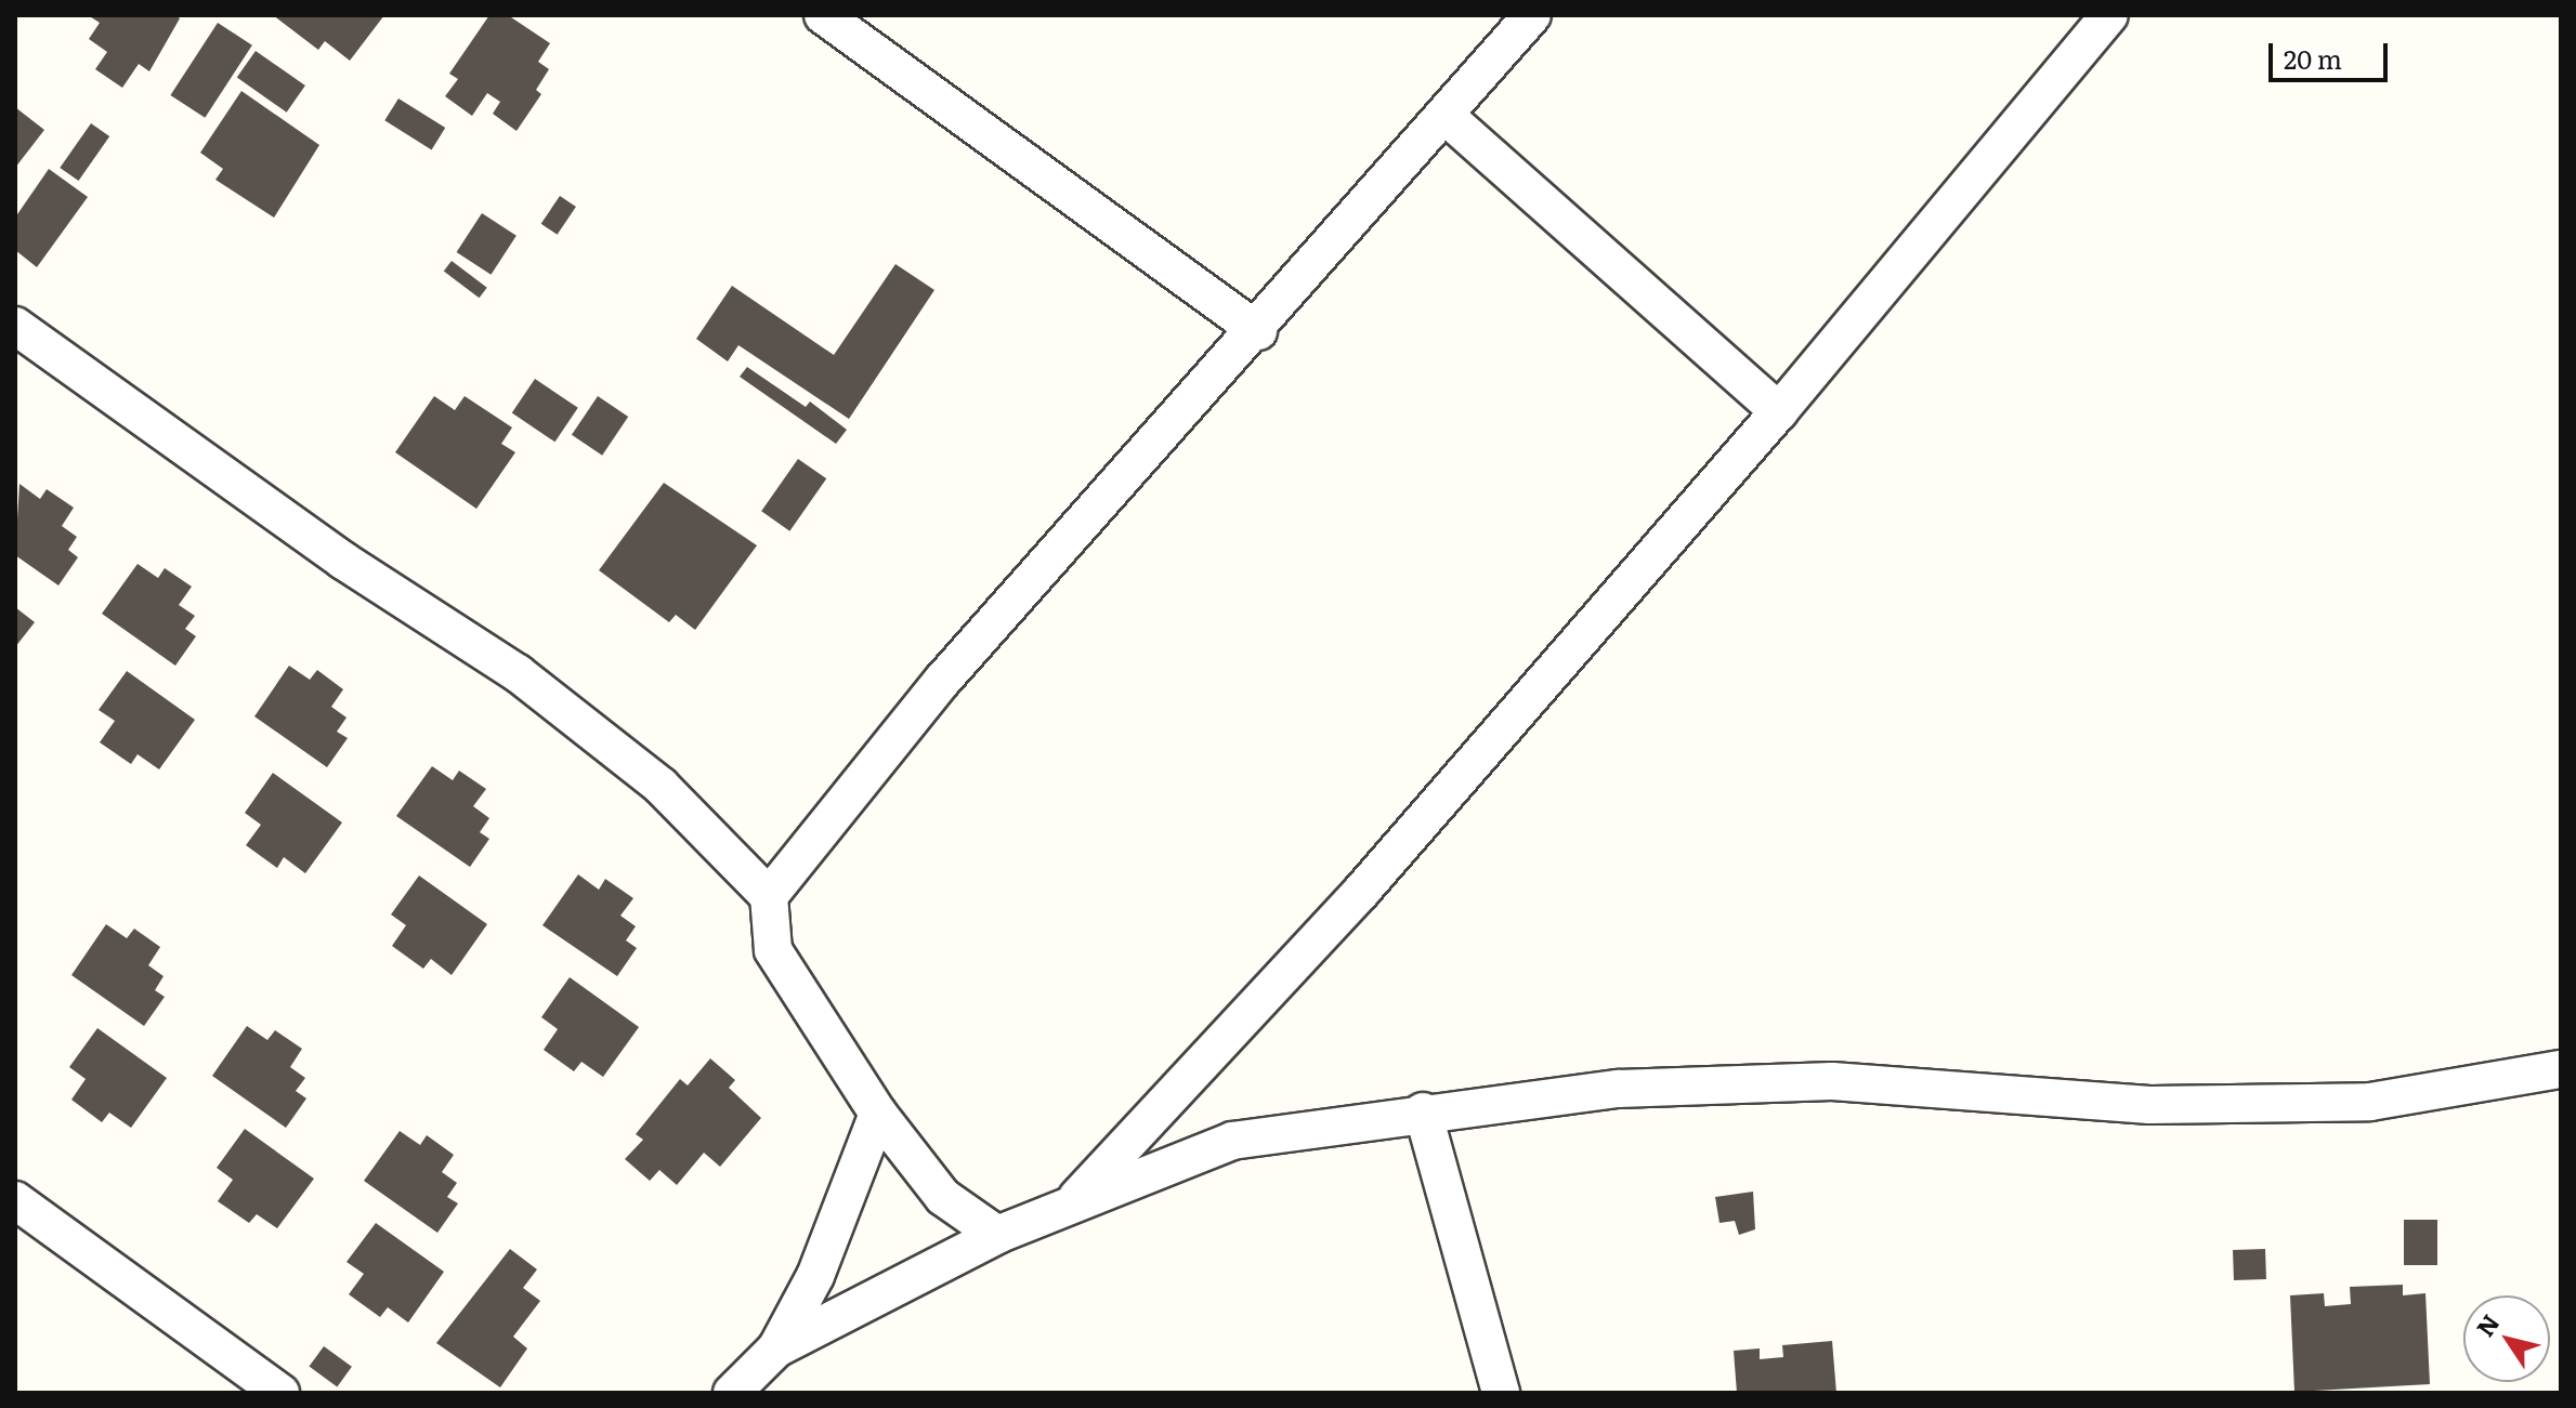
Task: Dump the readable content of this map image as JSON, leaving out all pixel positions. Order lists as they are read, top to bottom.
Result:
{
  "scale_bar": "20 m",
  "north": "top left"
}
